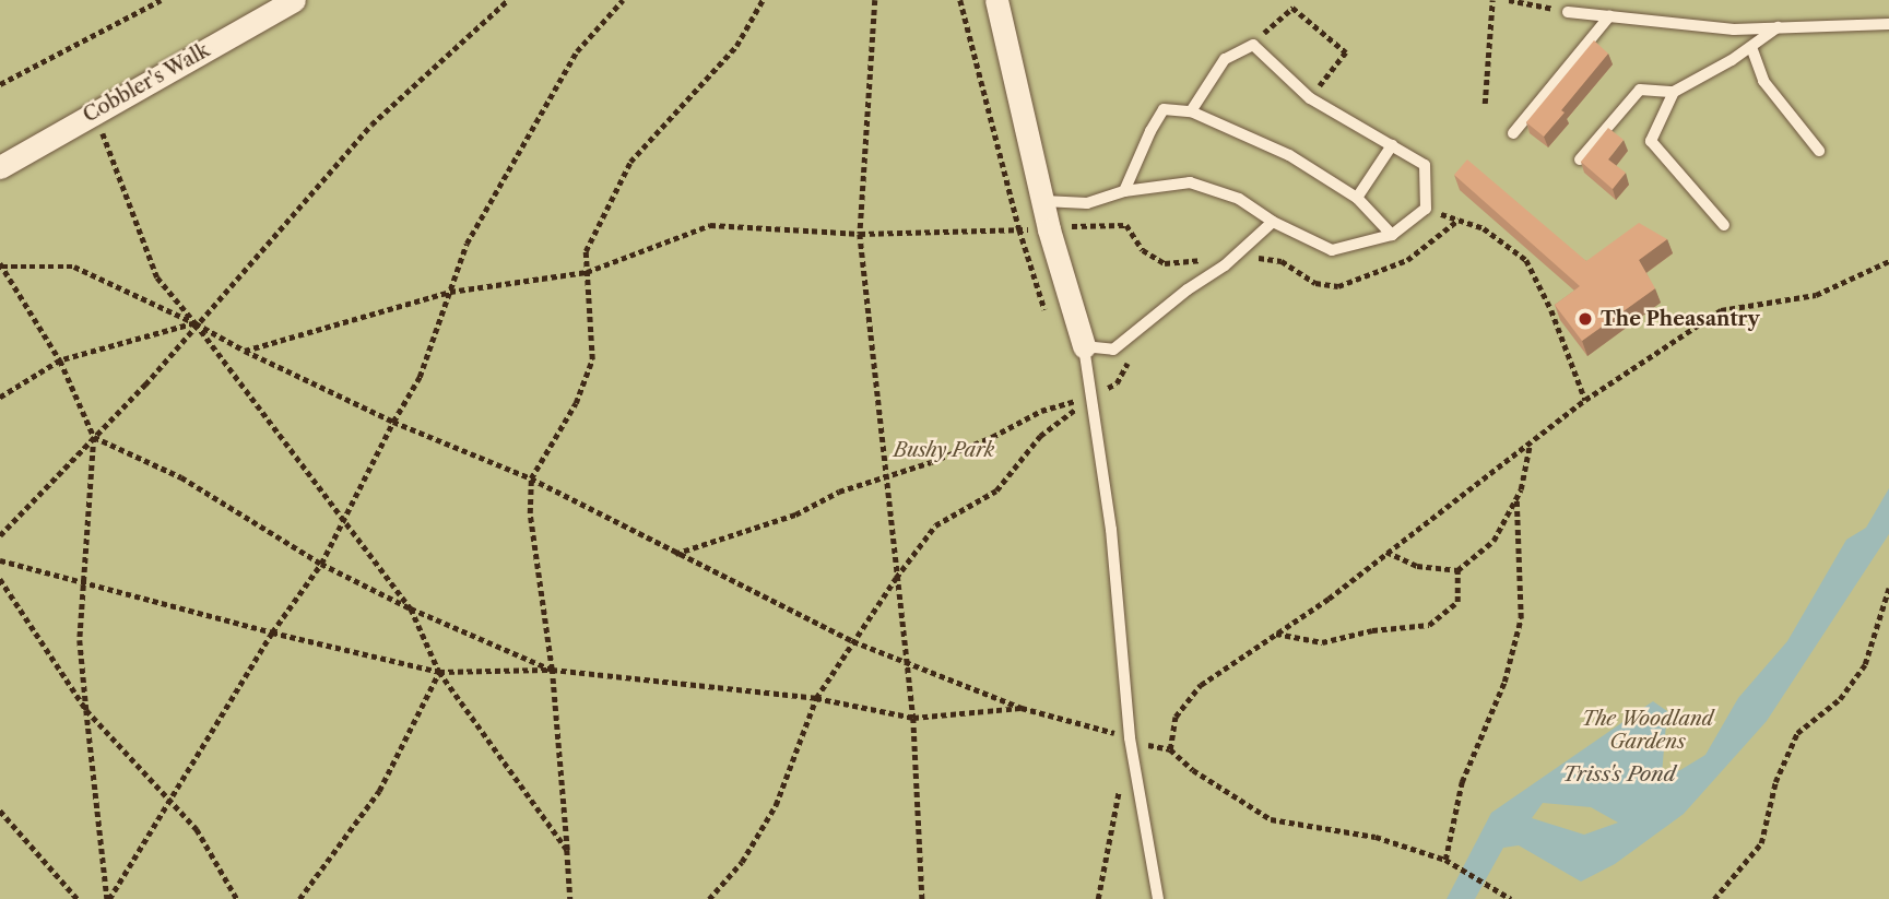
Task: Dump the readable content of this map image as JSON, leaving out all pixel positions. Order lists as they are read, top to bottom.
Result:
{
  "streets": {
    "street": ["Cobbler's Walk"]
  },
  "water": ["Triss's Pond"],
  "parks": ["Bushy Park", "The Woodland Gardens"],
  "places": ["The Pheasantry"]
}
